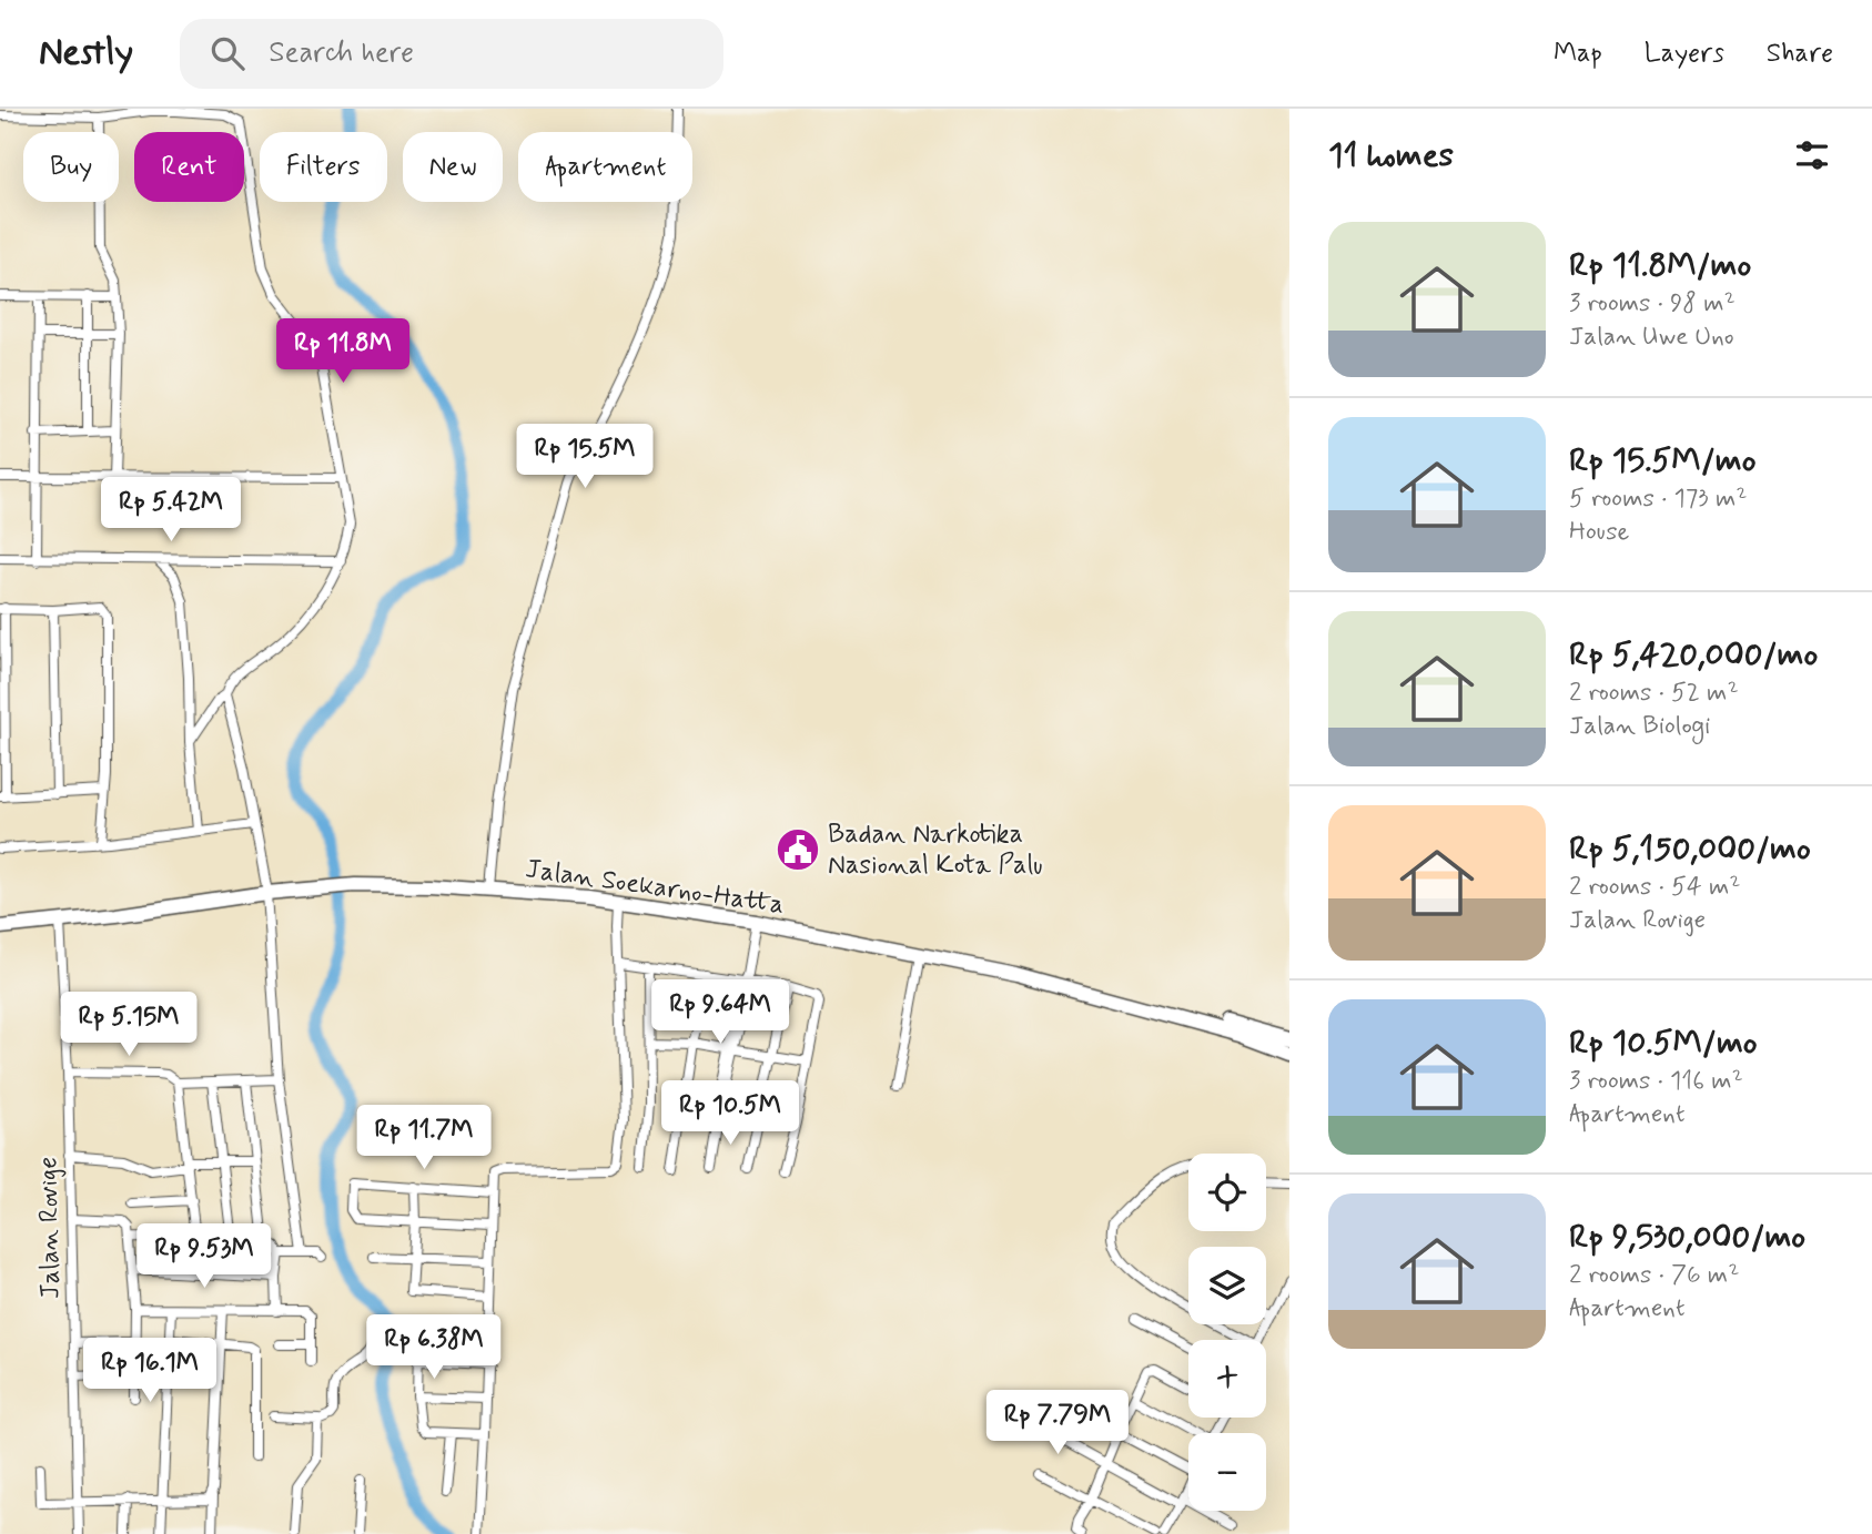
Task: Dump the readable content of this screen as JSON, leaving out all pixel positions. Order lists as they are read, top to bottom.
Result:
{
  "streets": {
    "main road": ["Jalan Soekarno-Hatta"],
    "street": ["Jalan Rovige"]
  },
  "crossings": [
    ["Jalan Soekarno-Hatta", "Jalan Rovige"]
  ],
  "places": {
    "public building": ["Badan Narkotika Nasional Kota Palu"]
  },
  "page": {
    "header": "Nestly",
    "search": "Search here",
    "nav": ["Map", "Layers", "Share"],
    "heading": "11 homes",
    "chip": [
      "Buy",
      "Rent",
      "Filters",
      "New",
      "Apartment"
    ],
    "list": [
      {
        "name": "Rp 11.8M/mo",
        "note": "3 rooms · 98 m² · Jalan Uwe Uno"
      },
      {
        "name": "Rp 15.5M/mo",
        "note": "5 rooms · 173 m² · House"
      },
      {
        "name": "Rp 5,420,000/mo",
        "note": "2 rooms · 52 m² · Jalan Biologi"
      },
      {
        "name": "Rp 5,150,000/mo",
        "note": "2 rooms · 54 m² · Jalan Rovige"
      },
      {
        "name": "Rp 10.5M/mo",
        "note": "3 rooms · 116 m² · Apartment"
      },
      {
        "name": "Rp 9,530,000/mo",
        "note": "2 rooms · 76 m² · Apartment"
      }
    ],
    "price": [
      "Rp 11.8M",
      "Rp 15.5M",
      "Rp 5.42M",
      "Rp 9.64M",
      "Rp 5.15M",
      "Rp 10.5M",
      "Rp 11.7M",
      "Rp 9.53M",
      "Rp 6.38M",
      "Rp 16.1M",
      "Rp 7.79M"
    ],
    "map_buttons": ["+", "−"]
  }
}
